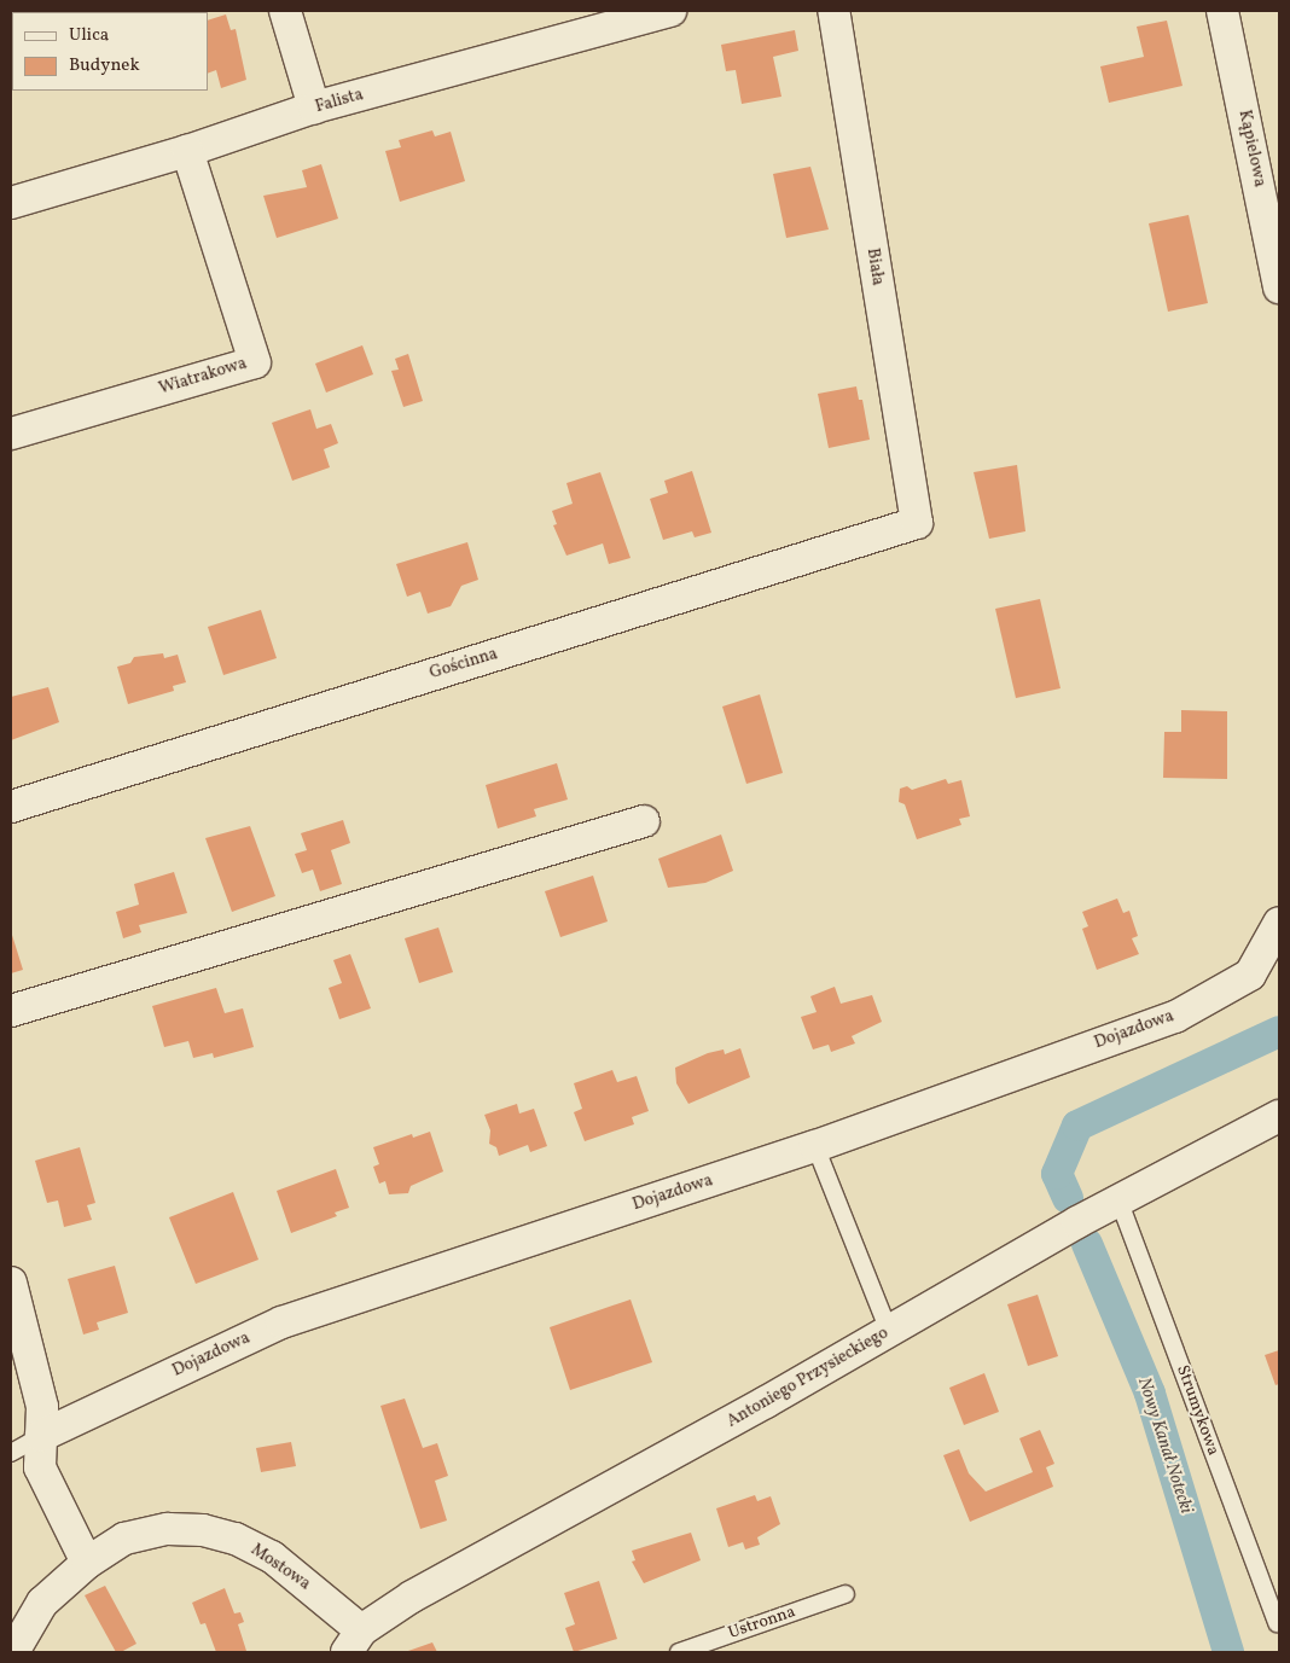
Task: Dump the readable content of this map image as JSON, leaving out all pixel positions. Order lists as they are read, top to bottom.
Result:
{
  "streets": {
    "street": [
      "Falista",
      "Kąpielowa",
      "Biała",
      "Wiatrakowa",
      "Gościnna",
      "Dojazdowa",
      "Antoniego Przysieckiego",
      "Mostowa"
    ],
    "lane": ["Strumykowa", "Ustronna"]
  },
  "crossings": [
    ["Falista", "Wiatrakowa"],
    ["Biała", "Gościnna"],
    ["Antoniego Przysieckiego", "Strumykowa"],
    ["Antoniego Przysieckiego", "Mostowa"]
  ],
  "water": ["Nowy Kanał Notecki"],
  "legend": ["Ulica", "Budynek"]
}
